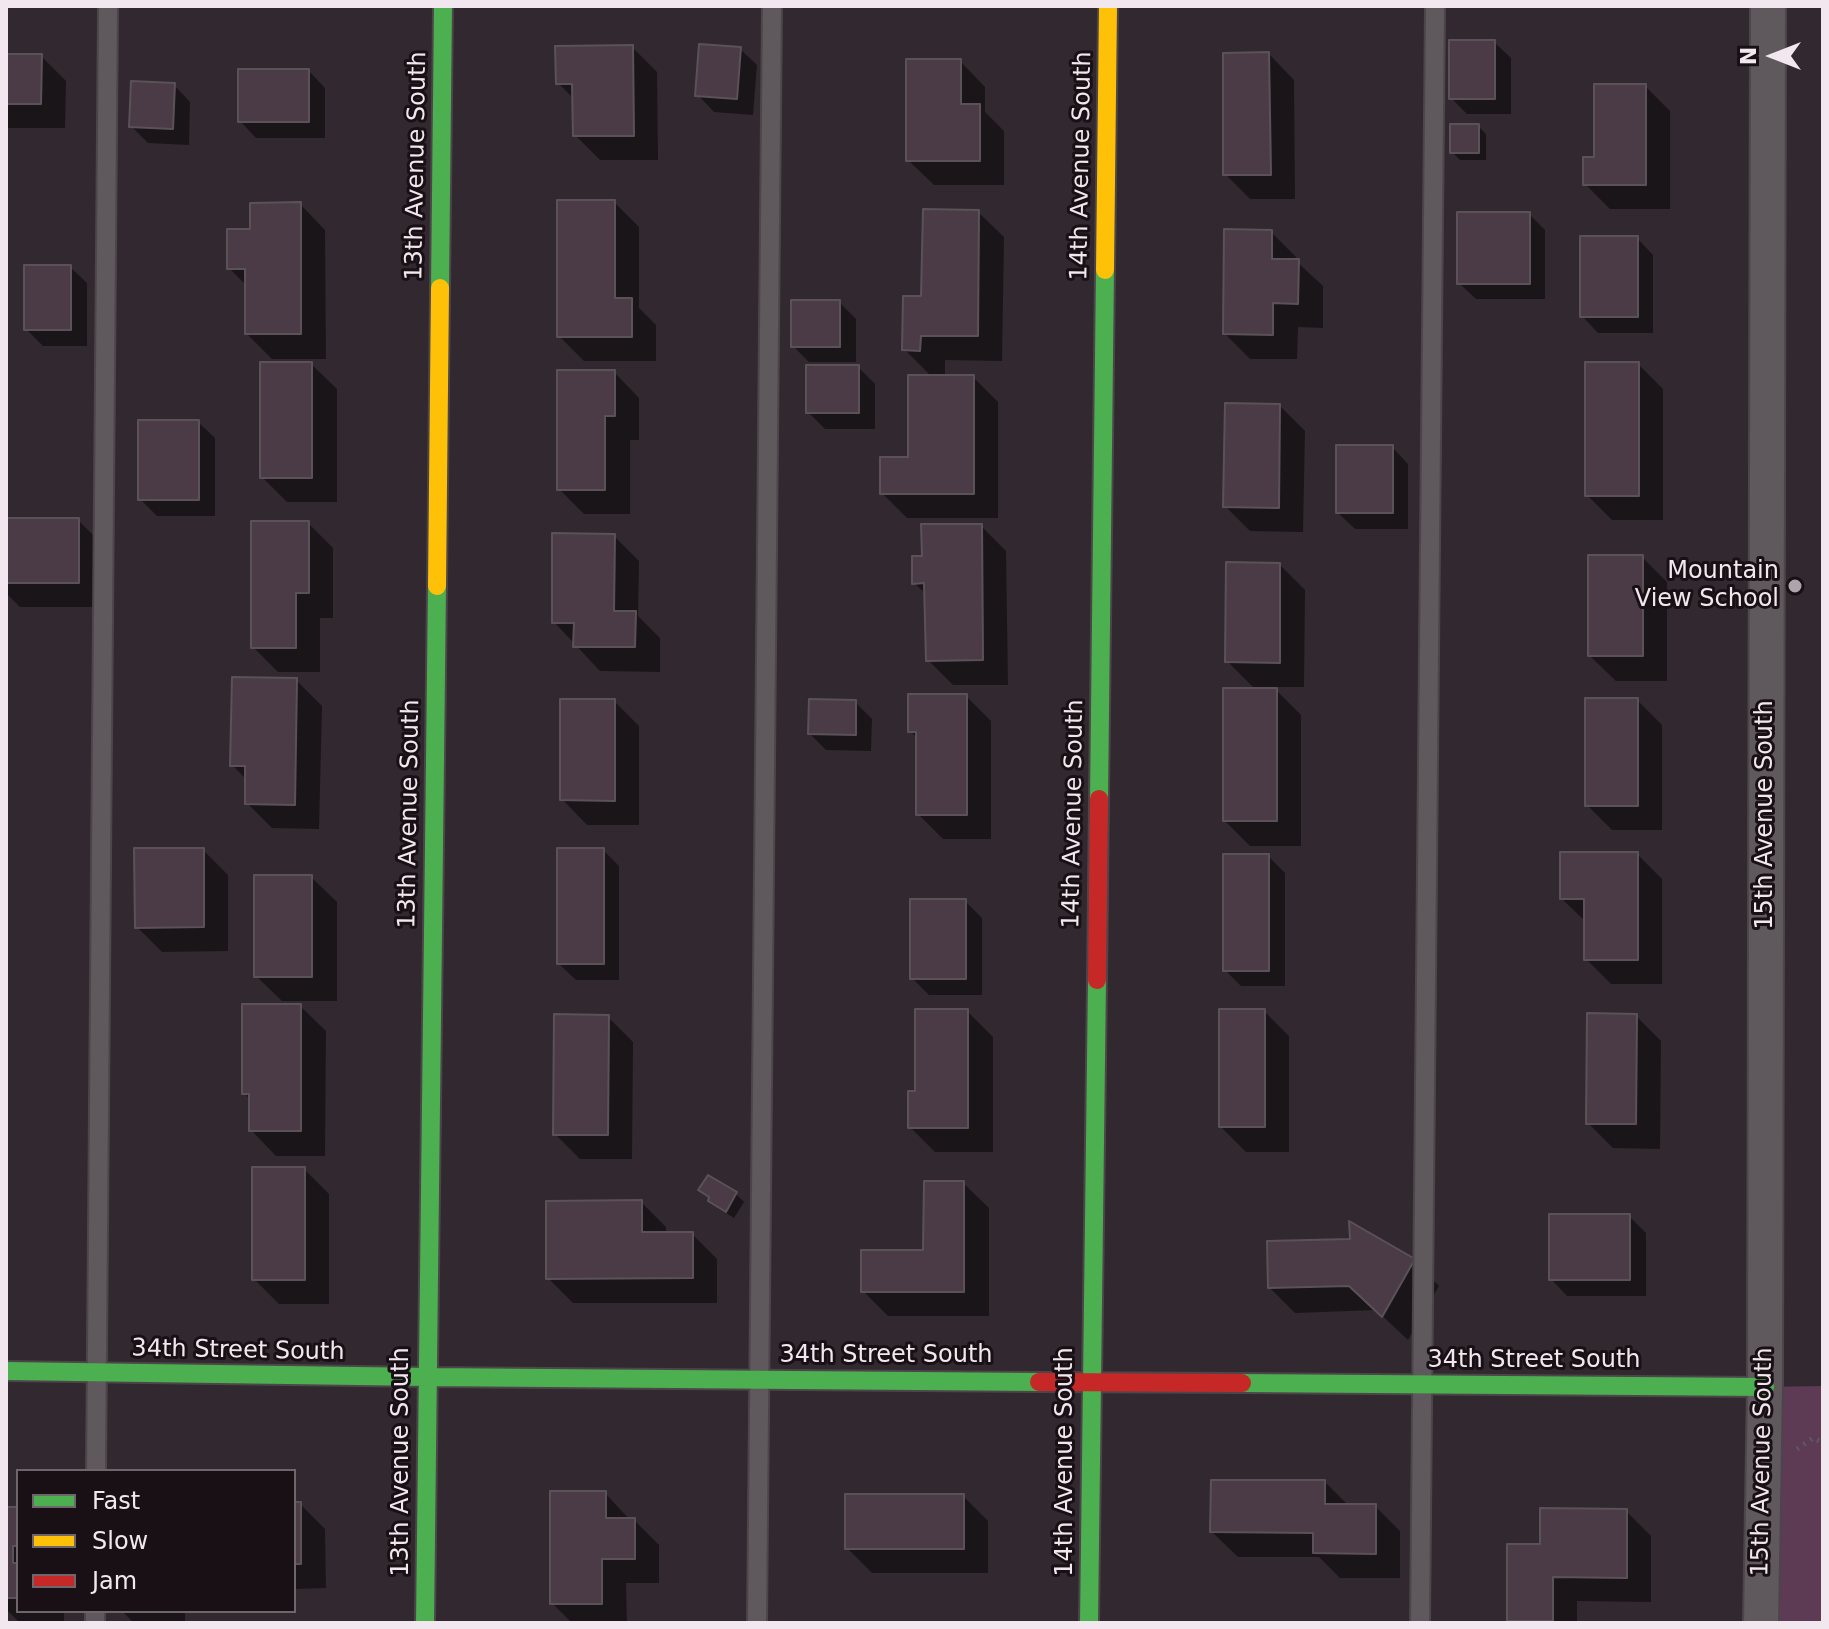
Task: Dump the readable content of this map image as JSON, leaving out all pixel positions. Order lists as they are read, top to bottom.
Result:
{
  "streets": {
    "street": [
      "13th Avenue South",
      "14th Avenue South",
      "15th Avenue South",
      "34th Street South"
    ]
  },
  "crossings": [
    ["13th Avenue South", "34th Street South"],
    ["14th Avenue South", "34th Street South"],
    ["15th Avenue South", "34th Street South"]
  ],
  "places": ["Mountain View School"],
  "legend": ["Fast", "Slow", "Jam"],
  "north": "left"
}
